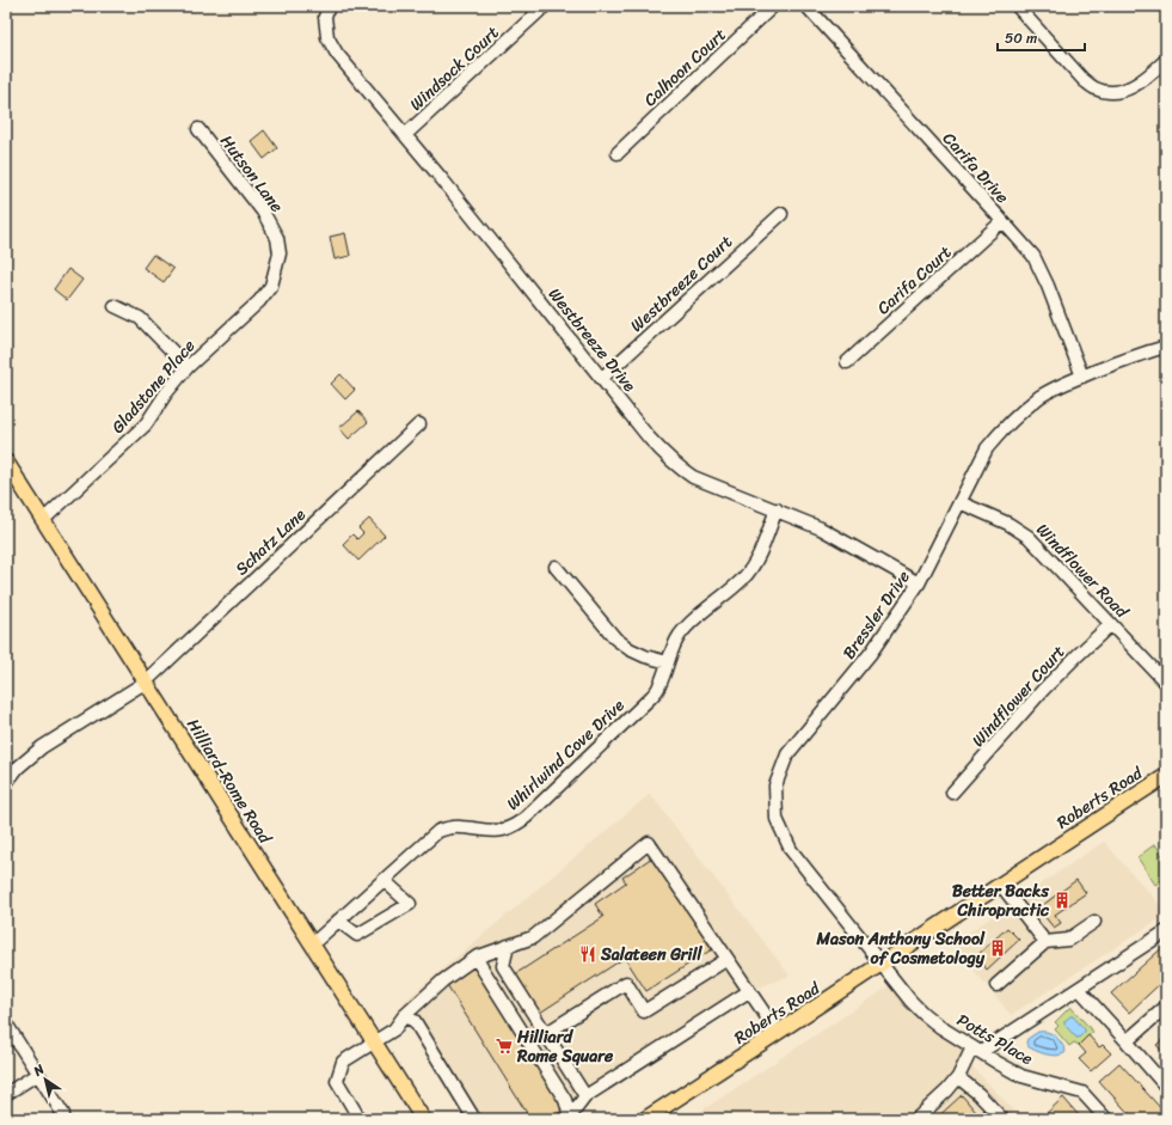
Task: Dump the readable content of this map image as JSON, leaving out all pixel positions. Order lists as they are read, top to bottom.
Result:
{
  "streets": {
    "main road": ["Hilliard-Rome Road", "Roberts Road"],
    "street": [
      "Calhoon Court",
      "Windsock Court",
      "Carifa Drive",
      "Hutson Lane",
      "Carifa Court",
      "Westbreeze Court",
      "Westbreeze Drive",
      "Gladstone Place",
      "Schatz Lane",
      "Windflower Road",
      "Bressler Drive",
      "Windflower Court",
      "Whirlwind Cove Drive",
      "Potts Place"
    ]
  },
  "crossings": [
    ["Windsock Court", "Westbreeze Drive"],
    ["Carifa Drive", "Carifa Court"],
    ["Carifa Drive", "Bressler Drive"],
    ["Hutson Lane", "Gladstone Place"],
    ["Westbreeze Court", "Westbreeze Drive"],
    ["Westbreeze Drive", "Bressler Drive"],
    ["Westbreeze Drive", "Whirlwind Cove Drive"],
    ["Gladstone Place", "Hilliard-Rome Road"],
    ["Schatz Lane", "Hilliard-Rome Road"],
    ["Windflower Road", "Bressler Drive"],
    ["Windflower Road", "Windflower Court"],
    ["Bressler Drive", "Roberts Road"],
    ["Bressler Drive", "Potts Place"],
    ["Whirlwind Cove Drive", "Hilliard-Rome Road"],
    ["Roberts Road", "Potts Place"]
  ],
  "places": {
    "building": ["Better Backs Chiropractic", "Mason Anthony School of Cosmetology"],
    "restaurant": ["Salateen Grill"],
    "supermarket": ["Hilliard Rome Square"]
  },
  "scale_bar": "50 m",
  "north": "top left"
}
